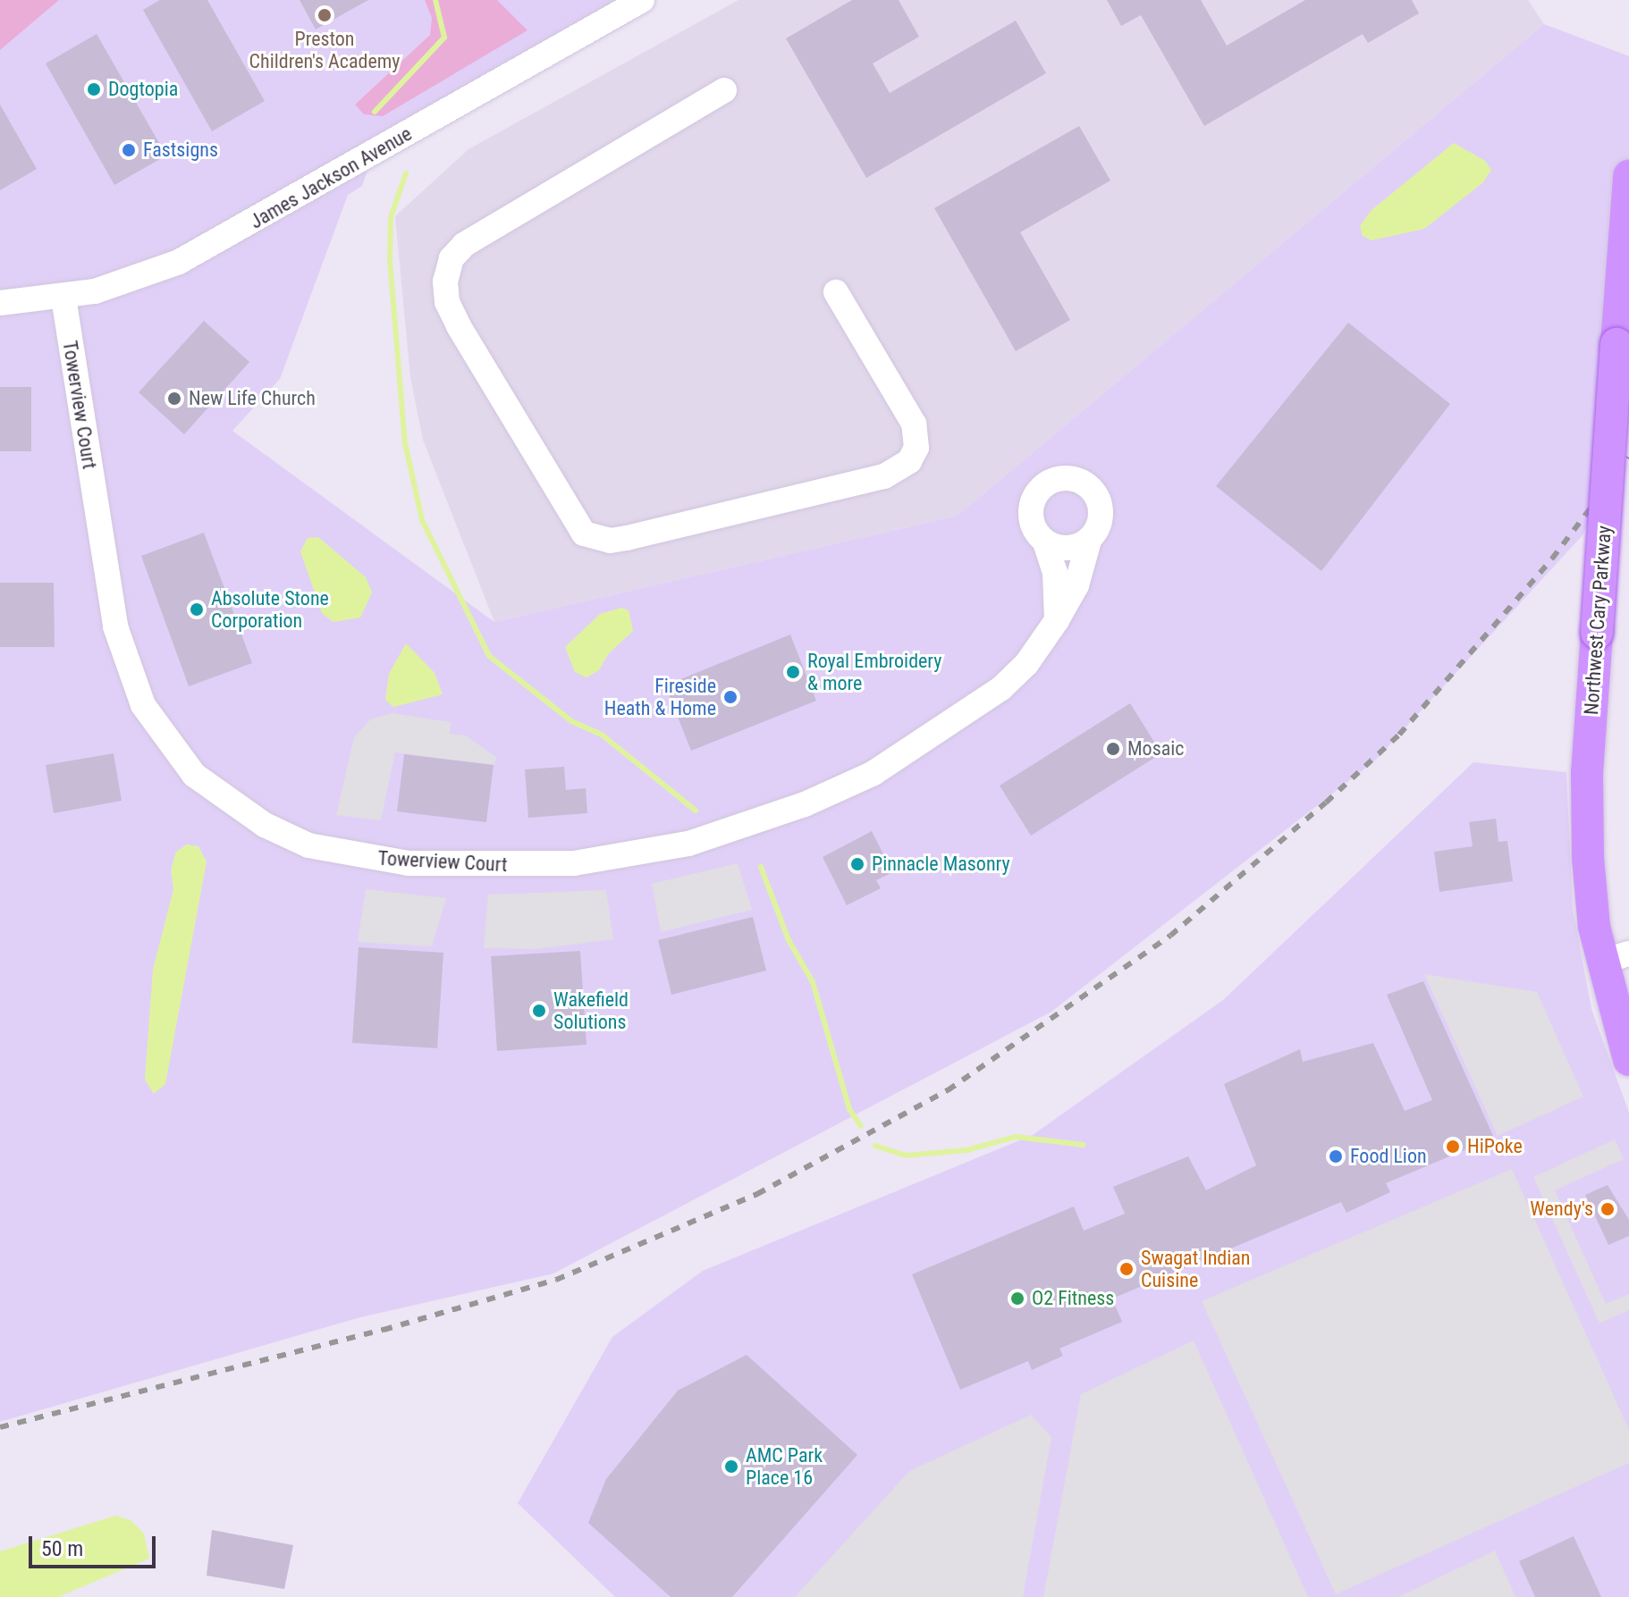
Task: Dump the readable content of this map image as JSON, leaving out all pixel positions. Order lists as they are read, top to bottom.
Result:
{
  "streets": {
    "main road": ["Northwest Cary Parkway"],
    "street": ["James Jackson Avenue", "Towerview Court"]
  },
  "crossings": [
    ["James Jackson Avenue", "Towerview Court"]
  ],
  "places": [
    "Preston Children's Academy",
    "Dogtopia",
    "Fastsigns",
    "New Life Church",
    "Absolute Stone Corporation",
    "Royal Embroidery & more",
    "Fireside Heath & Home",
    "Mosaic",
    "Pinnacle Masonry",
    "Wakefield Solutions",
    "HiPoke",
    "Food Lion",
    "Wendy's",
    "Swagat Indian Cuisine",
    "O2 Fitness",
    "AMC Park Place 16"
  ],
  "scale_bar": "50 m"
}
